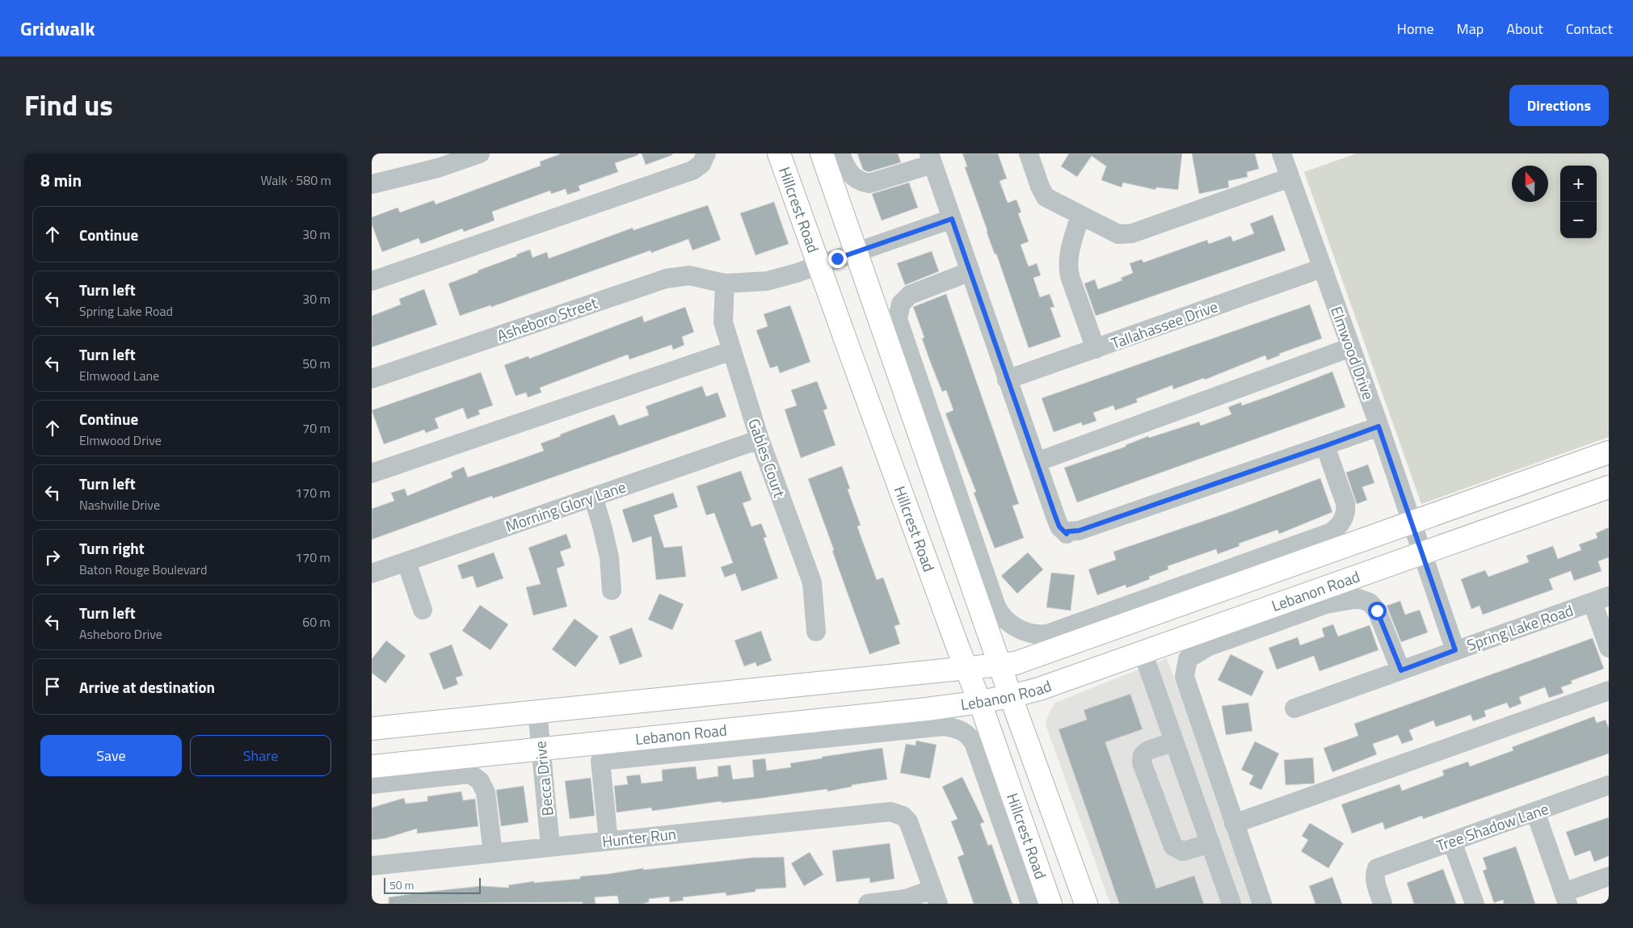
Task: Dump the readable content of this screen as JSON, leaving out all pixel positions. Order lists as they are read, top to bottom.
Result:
{
  "streets": {
    "main road": ["Hillcrest Road", "Lebanon Road"],
    "street": [
      "Asheboro Street",
      "Tallahassee Drive",
      "Elmwood Drive",
      "Gables Court",
      "Morning Glory Lane",
      "Spring Lake Road",
      "Becca Drive",
      "Tree Shadow Lane",
      "Hunter Run"
    ]
  },
  "crossings": [
    ["Hillcrest Road", "Asheboro Street"],
    ["Hillcrest Road", "Lebanon Road"],
    ["Asheboro Street", "Gables Court"],
    ["Tallahassee Drive", "Elmwood Drive"],
    ["Elmwood Drive", "Lebanon Road"],
    ["Elmwood Drive", "Spring Lake Road"],
    ["Gables Court", "Morning Glory Lane"],
    ["Lebanon Road", "Becca Drive"],
    ["Becca Drive", "Hunter Run"]
  ],
  "scale_bar": "50 m",
  "north": "top",
  "page": {
    "header": "Gridwalk",
    "nav": [
      "Home",
      "Map",
      "About",
      "Contact"
    ],
    "title": "Find us",
    "buttons": [
      "Directions",
      ["Save", "Share"]
    ],
    "heading": ["8 min", "Walk · 580 m"],
    "map_buttons": ["+", "−"],
    "list": [
      ["Continue", "30 m"],
      ["Turn left", "Spring Lake Road", "30 m"],
      ["Turn left", "Elmwood Lane", "50 m"],
      ["Continue", "Elmwood Drive", "70 m"],
      ["Turn left", "Nashville Drive", "170 m"],
      ["Turn right", "Baton Rouge Boulevard", "170 m"],
      ["Turn left", "Asheboro Drive", "60 m"],
      "Arrive at destination"
    ],
    "scale": "50 m"
  }
}
